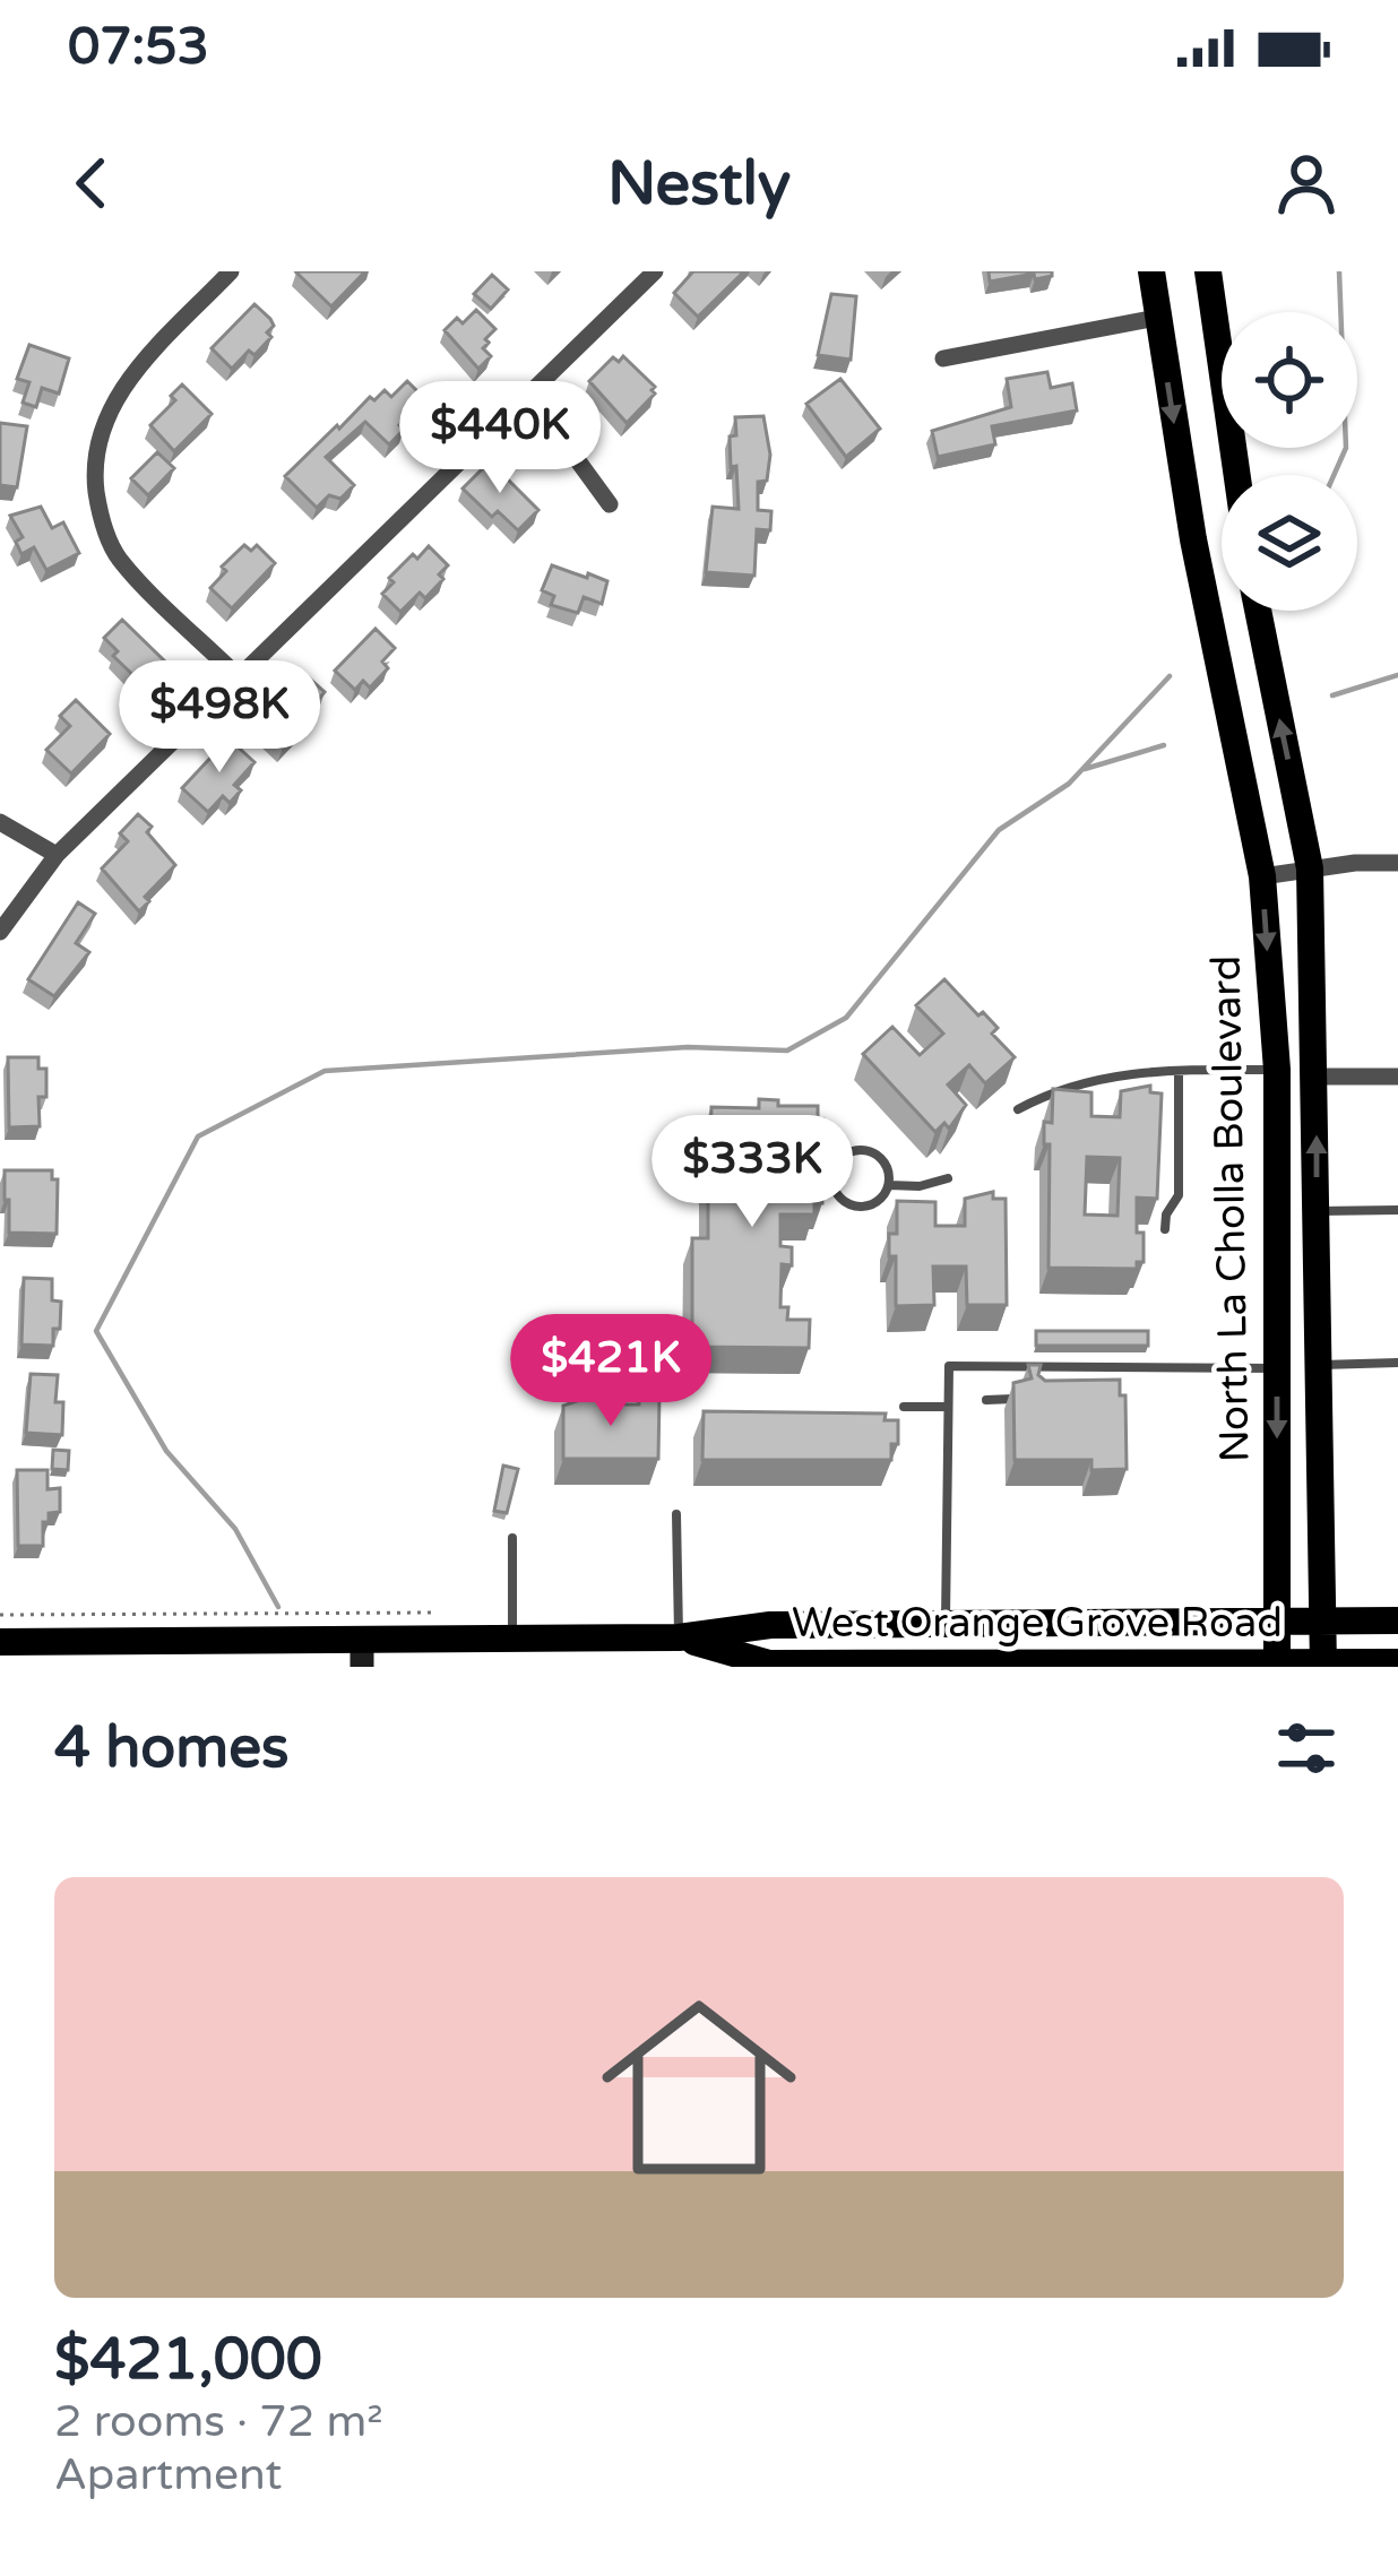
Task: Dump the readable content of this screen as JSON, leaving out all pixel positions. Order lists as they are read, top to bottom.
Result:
{
  "streets": {
    "main road": ["North La Cholla Boulevard", "West Orange Grove Road"]
  },
  "crossings": [
    ["North La Cholla Boulevard", "West Orange Grove Road"]
  ],
  "page": {
    "status": "07:53",
    "header": "Nestly",
    "price": [
      "$440K",
      "$498K",
      "$333K",
      "$421K"
    ],
    "heading": "4 homes",
    "list": [
      {
        "name": "$421,000",
        "note": "2 rooms · 72 m² · Apartment"
      }
    ]
  }
}
